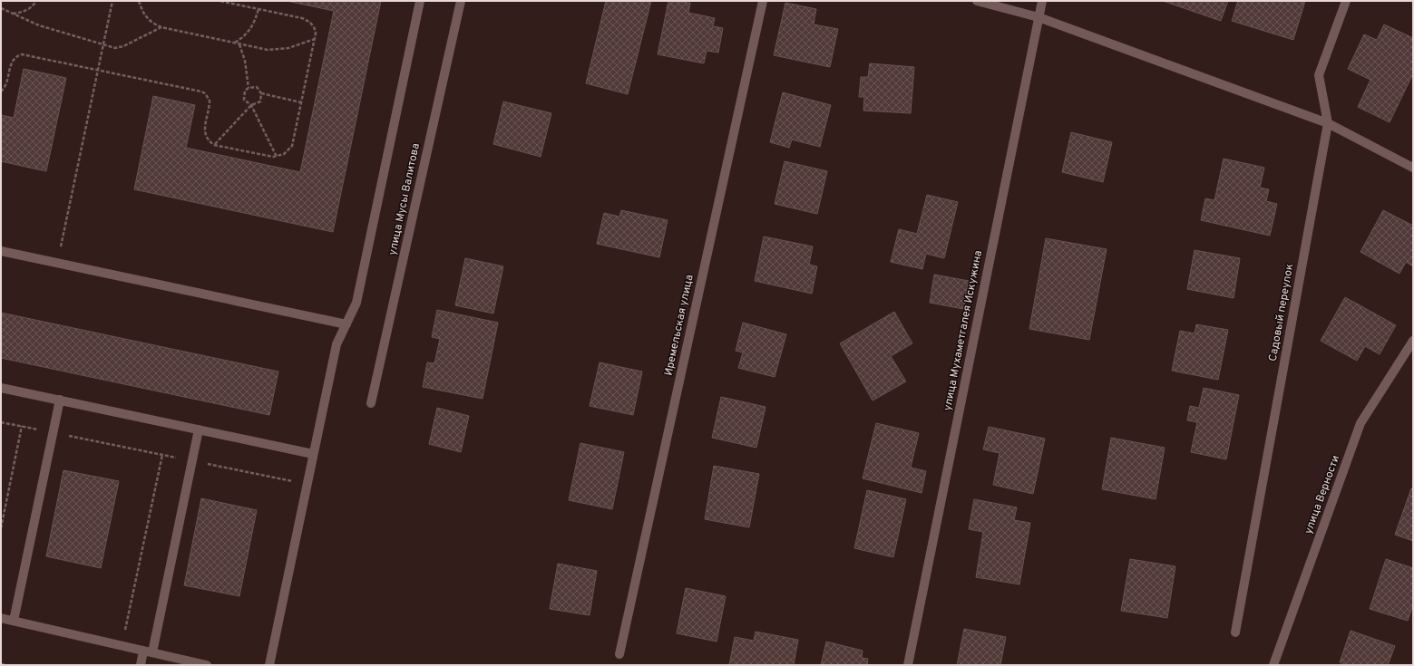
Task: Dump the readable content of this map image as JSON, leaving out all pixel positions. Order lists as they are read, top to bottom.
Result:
{
  "streets": {
    "street": [
      "улица Мусы Валитова",
      "Садовый переулок",
      "Иремельская улица",
      "улица Мухаметгалея Искужина",
      "улица Верности"
    ]
  }
}
